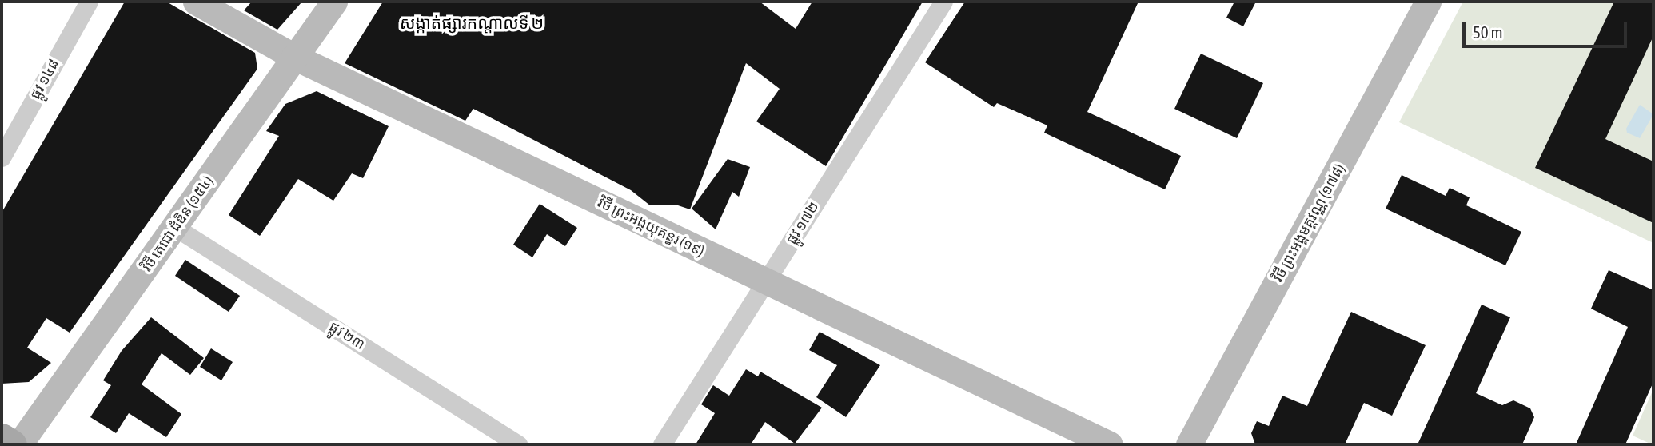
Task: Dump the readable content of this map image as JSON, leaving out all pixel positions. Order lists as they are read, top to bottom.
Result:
{
  "streets": {
    "street": [
      "ផ្លូវ ១៤៨",
      "ផ្លូវ ១៧២",
      "វិថី ព្រះអង្គមគ្គវណ្ណ (១៧៨)",
      "វិថី តេជោ ដំឌិន (១៥៤)",
      "វិថី ព្រះអង្គយុគន្ធរ (១៩)",
      "ផ្លូវ ២៣"
    ]
  },
  "crossings": [
    ["ផ្លូវ ១៧២", "វិថី ព្រះអង្គយុគន្ធរ (១៩)"],
    ["វិថី តេជោ ដំឌិន (១៥៤)", "វិថី ព្រះអង្គយុគន្ធរ (១៩)"],
    ["វិថី តេជោ ដំឌិន (១៥៤)", "ផ្លូវ ២៣"]
  ],
  "districts": ["សង្កាត់ផ្សារកណ្ដាលទី ២"],
  "scale_bar": "50 m"
}
